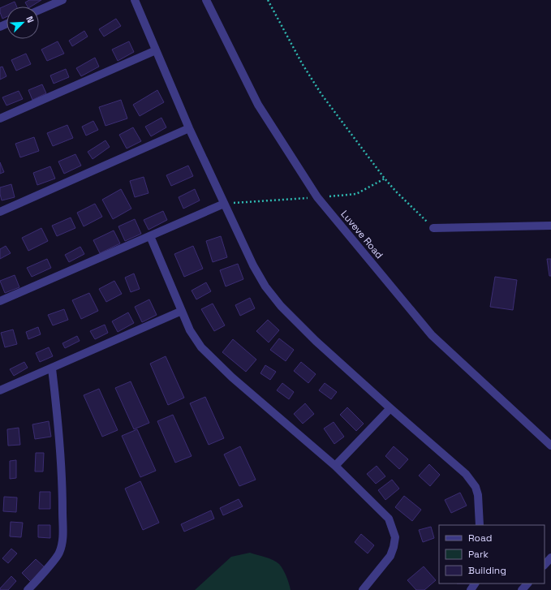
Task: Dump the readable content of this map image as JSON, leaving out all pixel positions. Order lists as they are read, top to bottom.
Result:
{
  "streets": {
    "street": ["Luveve Road"]
  },
  "legend": ["Road", "Park", "Building"],
  "north": "top right"
}
